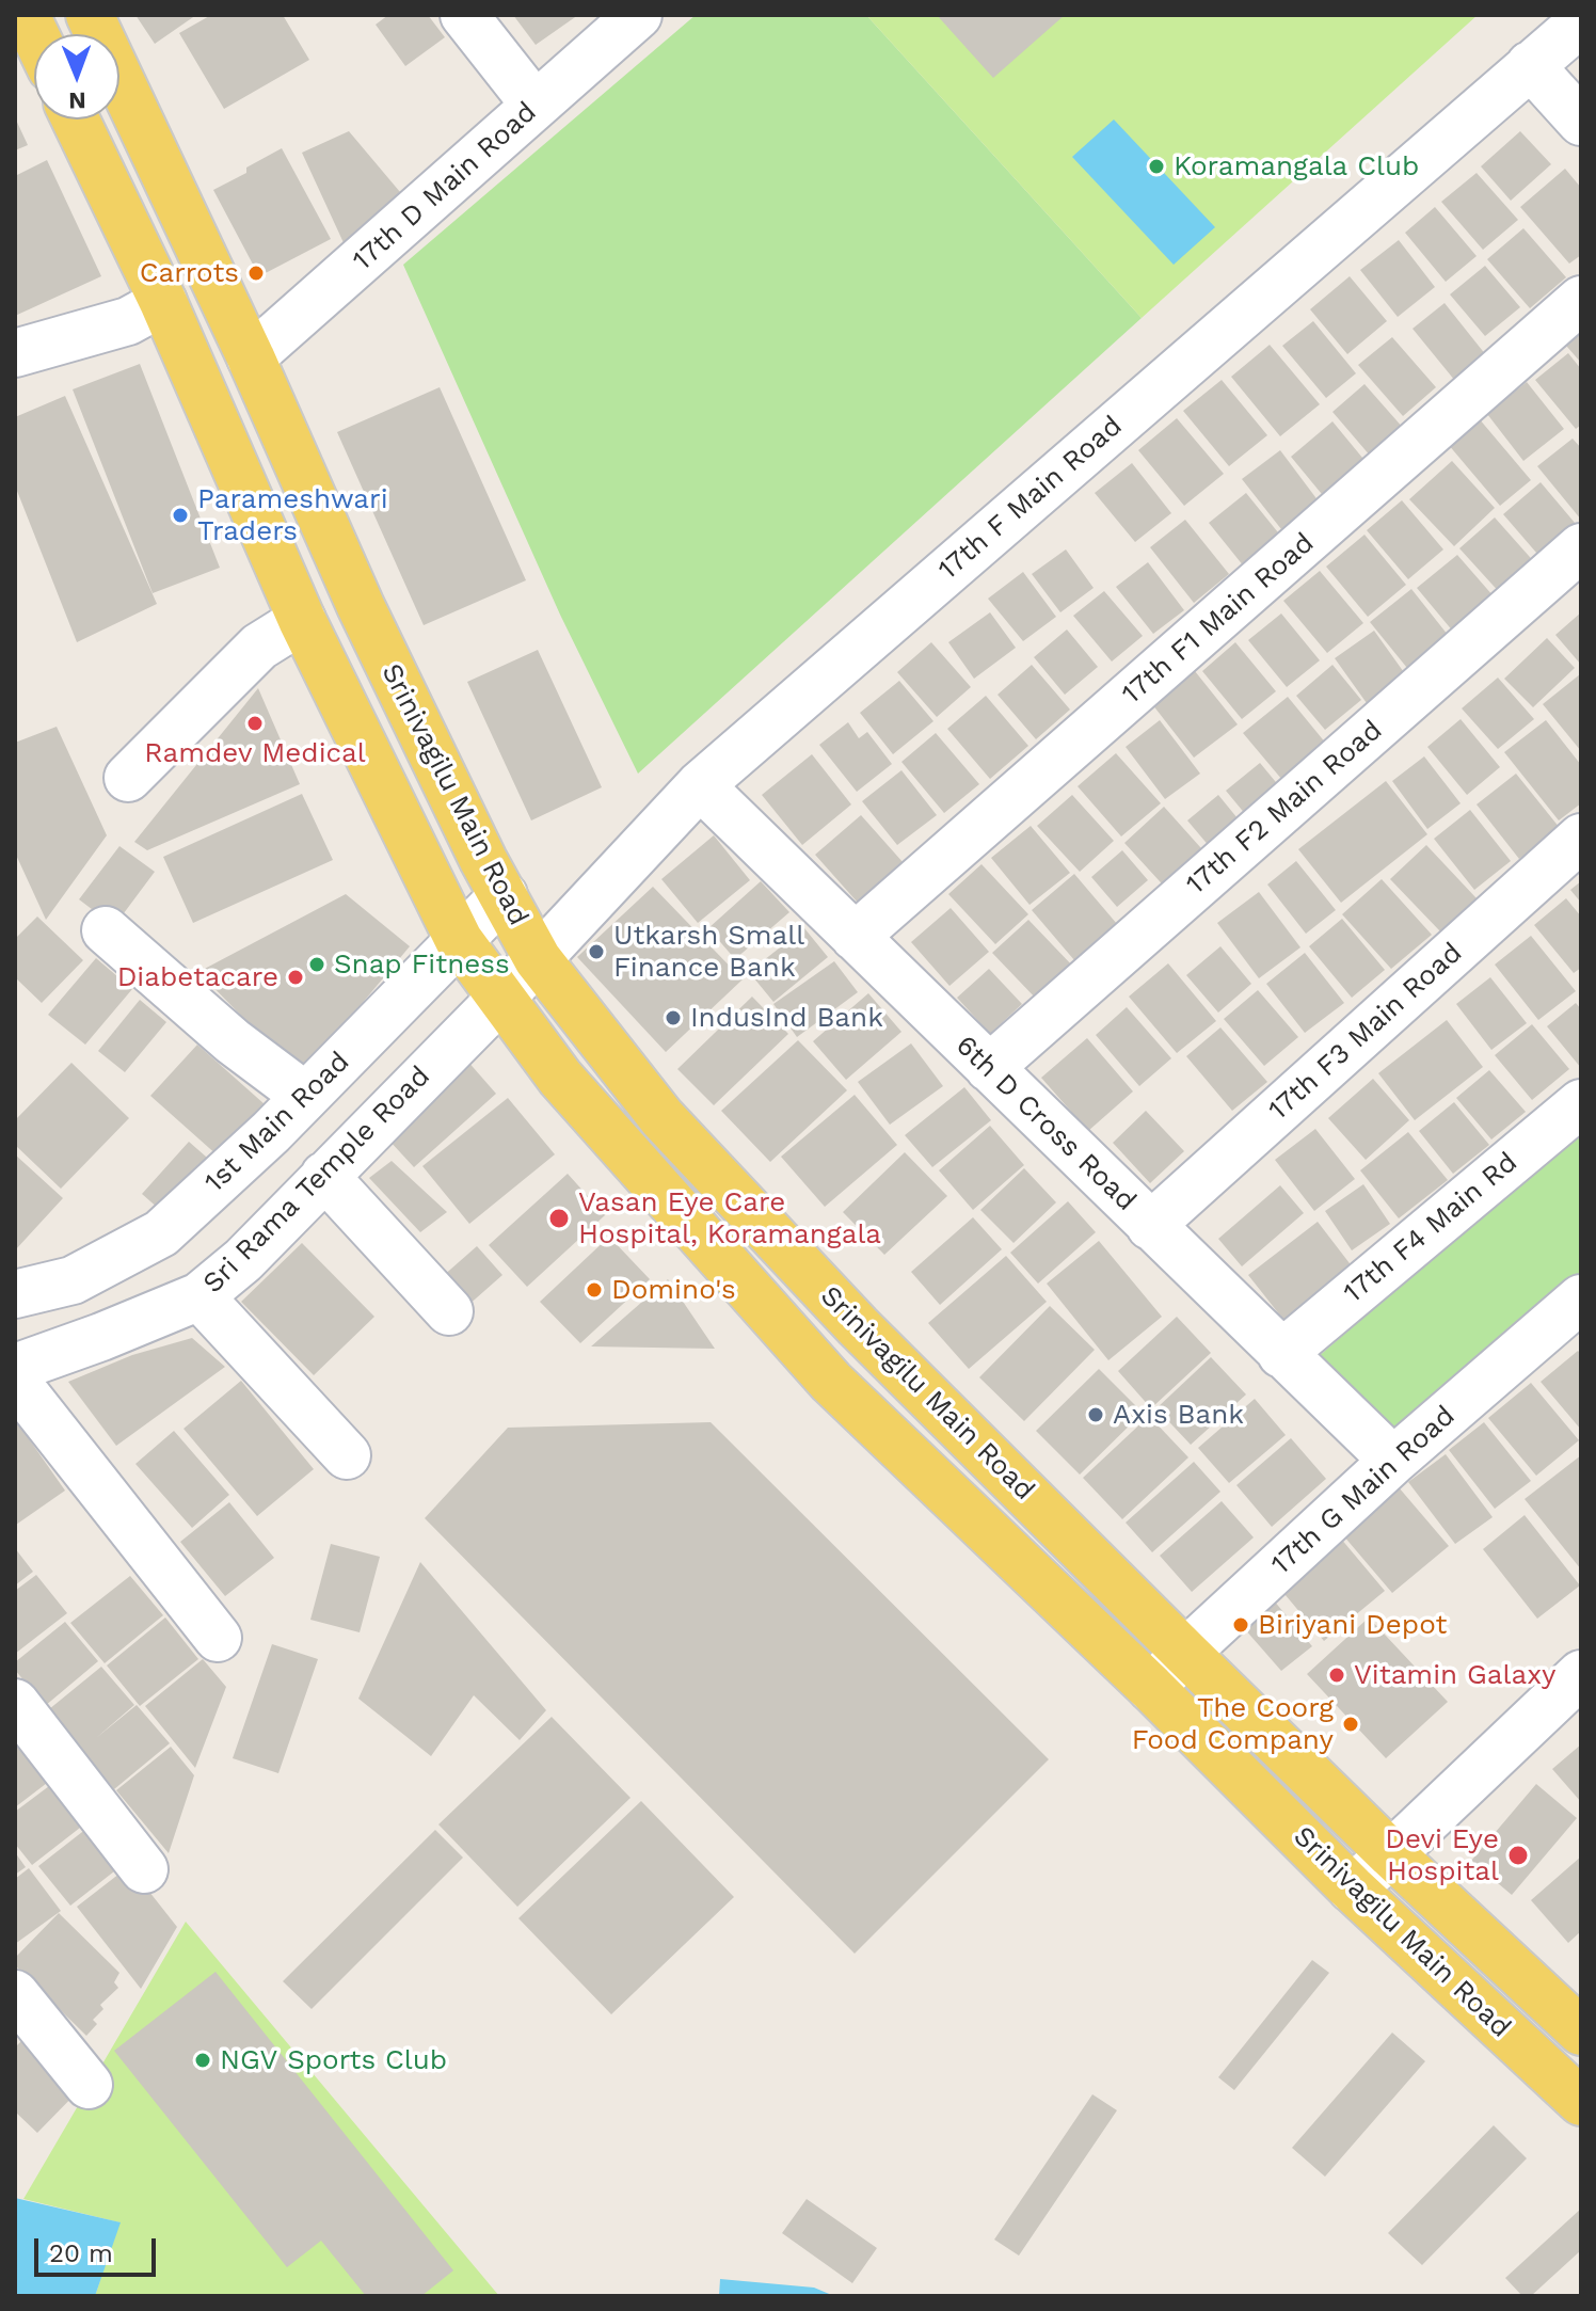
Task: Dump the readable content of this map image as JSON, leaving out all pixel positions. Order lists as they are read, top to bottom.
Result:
{
  "streets": {
    "main road": ["Srinivagilu Main Road"],
    "street": [
      "17th D Main Road",
      "17th F Main Road",
      "17th F1 Main Road",
      "17th F2 Main Road",
      "17th F3 Main Road",
      "1st Main Road",
      "6th D Cross Road",
      "Sri Rama Temple Road",
      "17th F4 Main Rd",
      "17th G Main Road"
    ]
  },
  "crossings": [
    ["17th D Main Road", "Srinivagilu Main Road"],
    ["17th F Main Road", "Srinivagilu Main Road"],
    ["17th F Main Road", "6th D Cross Road"],
    ["17th F Main Road", "Sri Rama Temple Road"],
    ["17th F1 Main Road", "6th D Cross Road"],
    ["Srinivagilu Main Road", "1st Main Road"],
    ["Srinivagilu Main Road", "Sri Rama Temple Road"],
    ["Srinivagilu Main Road", "17th G Main Road"],
    ["17th F2 Main Road", "6th D Cross Road"],
    ["17th F3 Main Road", "6th D Cross Road"],
    ["6th D Cross Road", "17th F4 Main Rd"],
    ["6th D Cross Road", "17th G Main Road"]
  ],
  "places": [
    "Koramangala Club",
    "Carrots",
    "Parameshwari Traders",
    "Ramdev Medical",
    "Utkarsh Small Finance Bank",
    "Snap Fitness",
    "Diabetacare",
    "IndusInd Bank",
    "Vasan Eye Care Hospital, Koramangala",
    "Domino's",
    "Axis Bank",
    "Biriyani Depot",
    "Vitamin Galaxy",
    "The Coorg Food Company",
    "Devi Eye Hospital",
    "NGV Sports Club"
  ],
  "scale_bar": "20 m",
  "north": "bottom"
}
